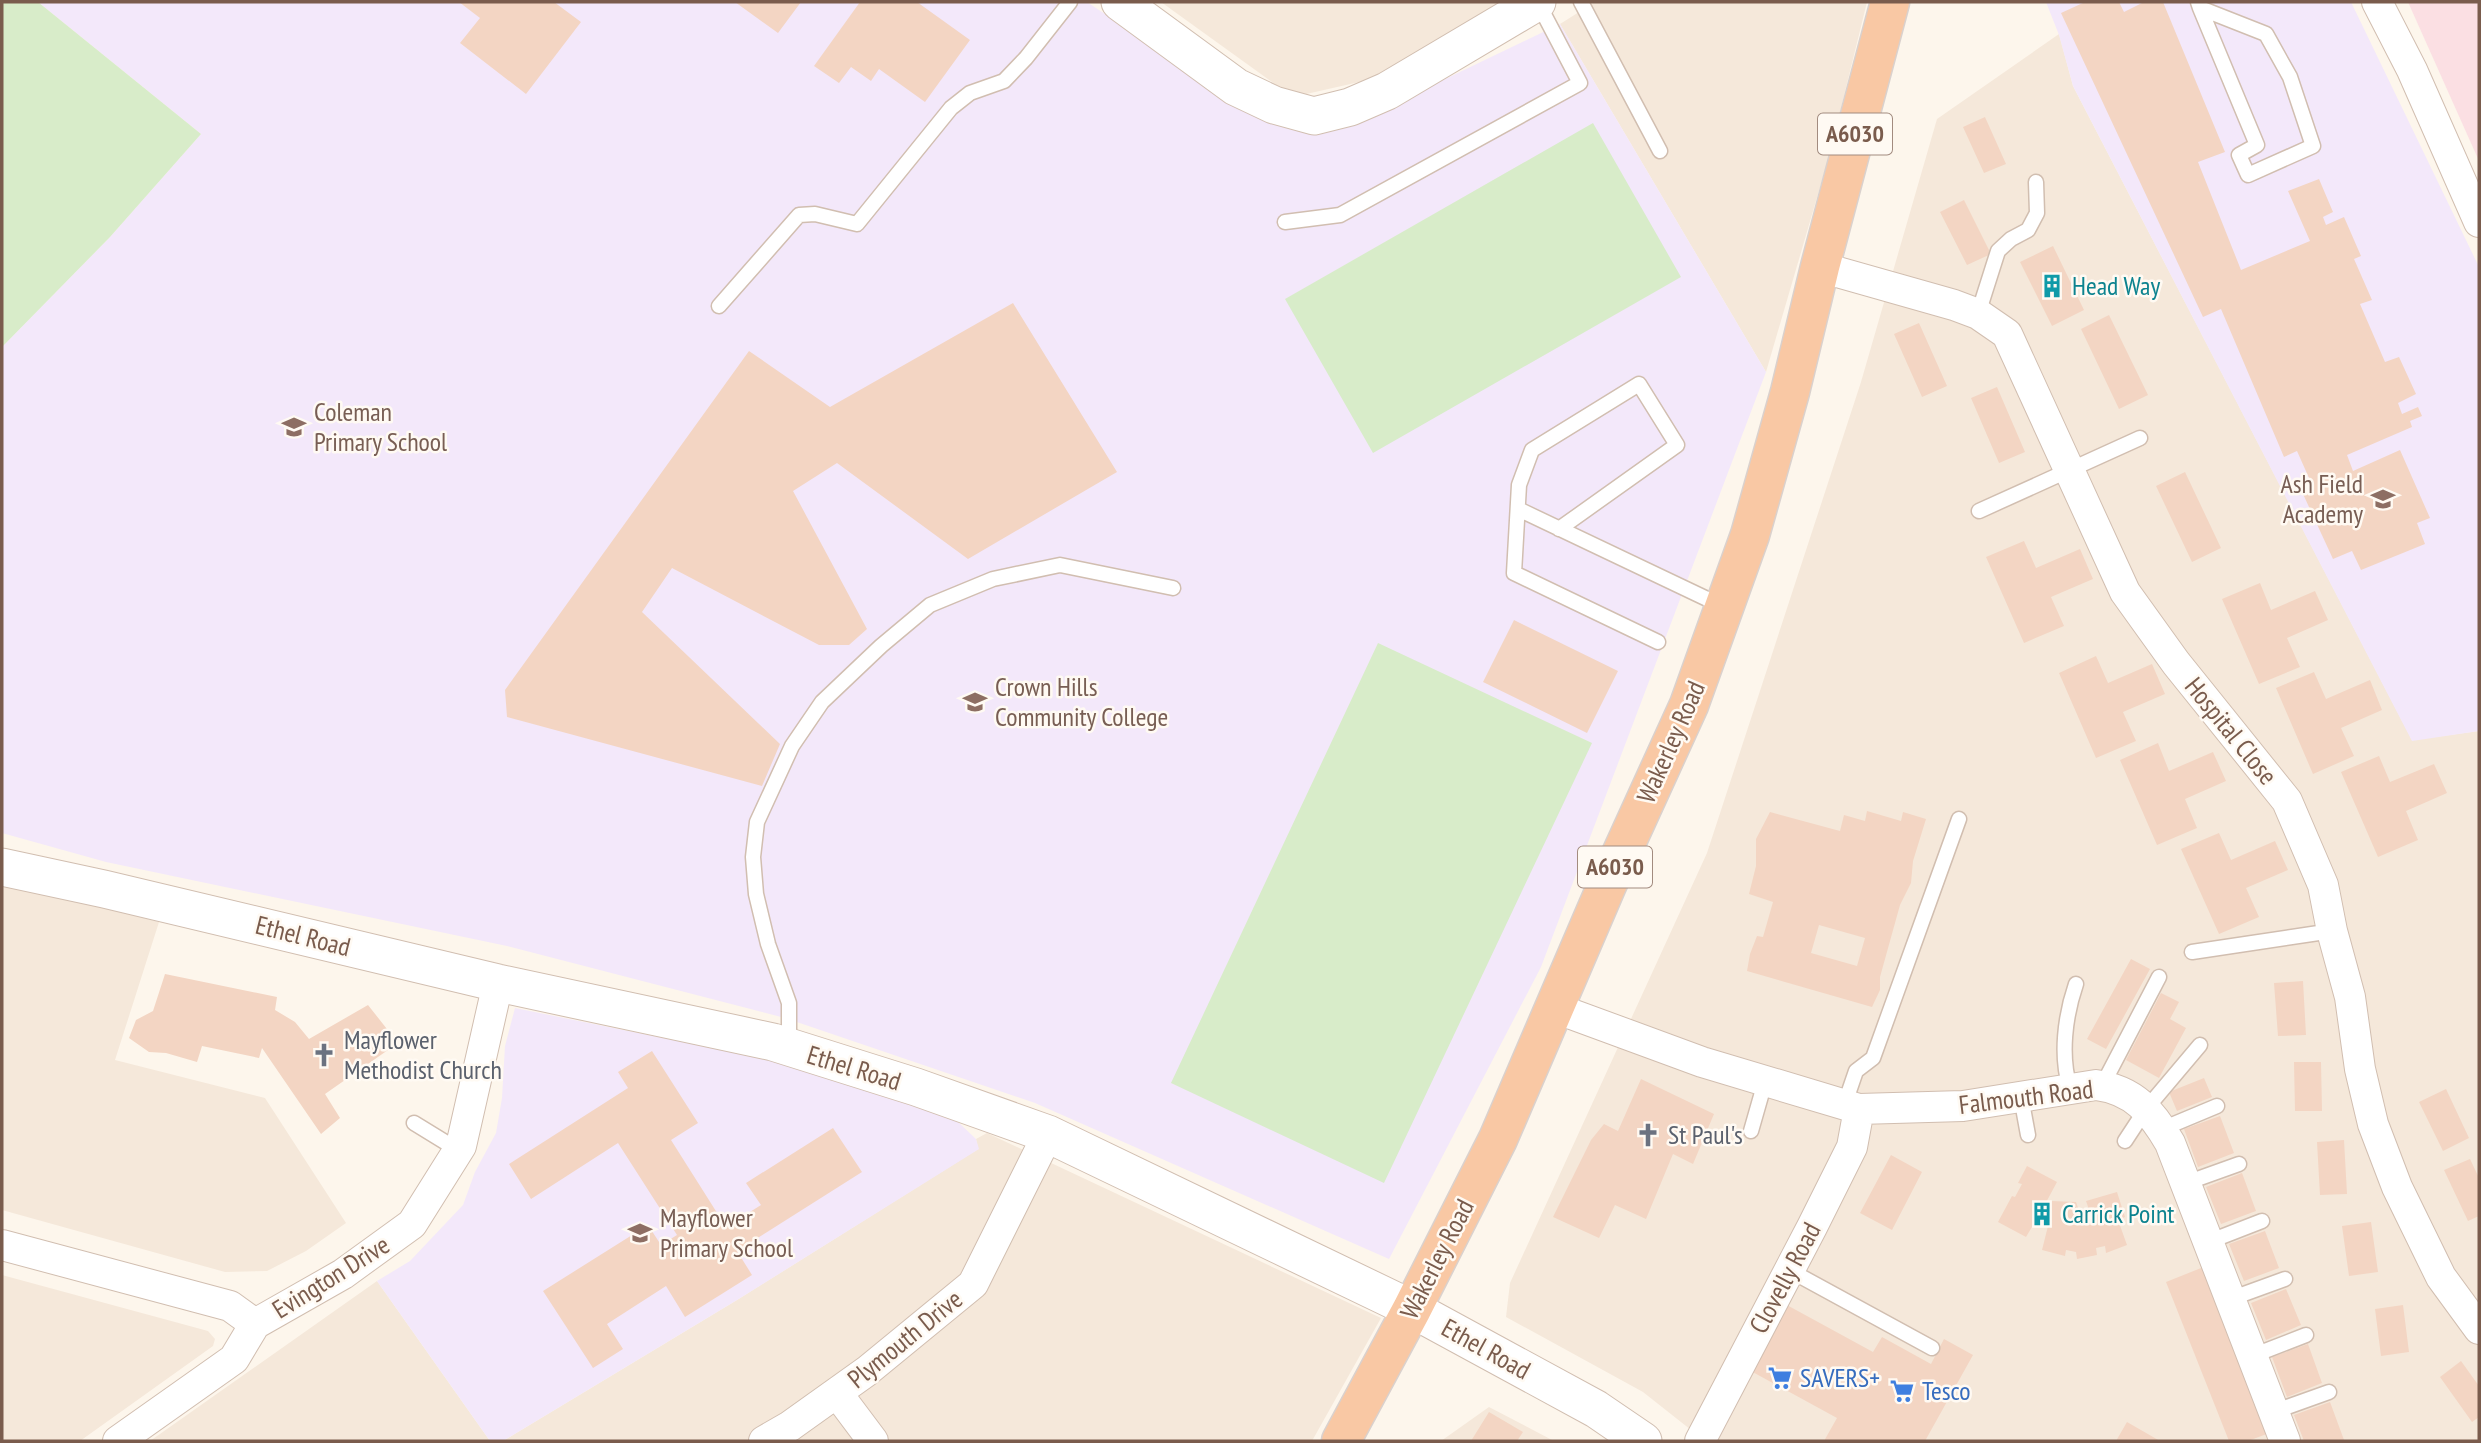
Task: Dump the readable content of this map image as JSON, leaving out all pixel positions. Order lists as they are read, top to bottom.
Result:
{
  "streets": {
    "highway": ["A6030", "Wakerley Road"],
    "street": [
      "Hospital Close",
      "Ethel Road",
      "Falmouth Road",
      "Evington Drive",
      "Clovelly Road",
      "Plymouth Drive"
    ]
  },
  "crossings": [
    ["Hospital Close", "Wakerley Road"],
    ["Wakerley Road", "Ethel Road"],
    ["Wakerley Road", "Falmouth Road"],
    ["Ethel Road", "Evington Drive"],
    ["Ethel Road", "Plymouth Drive"],
    ["Falmouth Road", "Clovelly Road"]
  ],
  "places": {
    "building": ["Head Way", "Carrick Point"],
    "school or university": [
      "Coleman Primary School",
      "Ash Field Academy",
      "Crown Hills Community College",
      "Mayflower Primary School"
    ],
    "church": ["Mayflower Methodist Church", "St Paul's"],
    "supermarket": ["SAVERS+", "Tesco"]
  }
}
